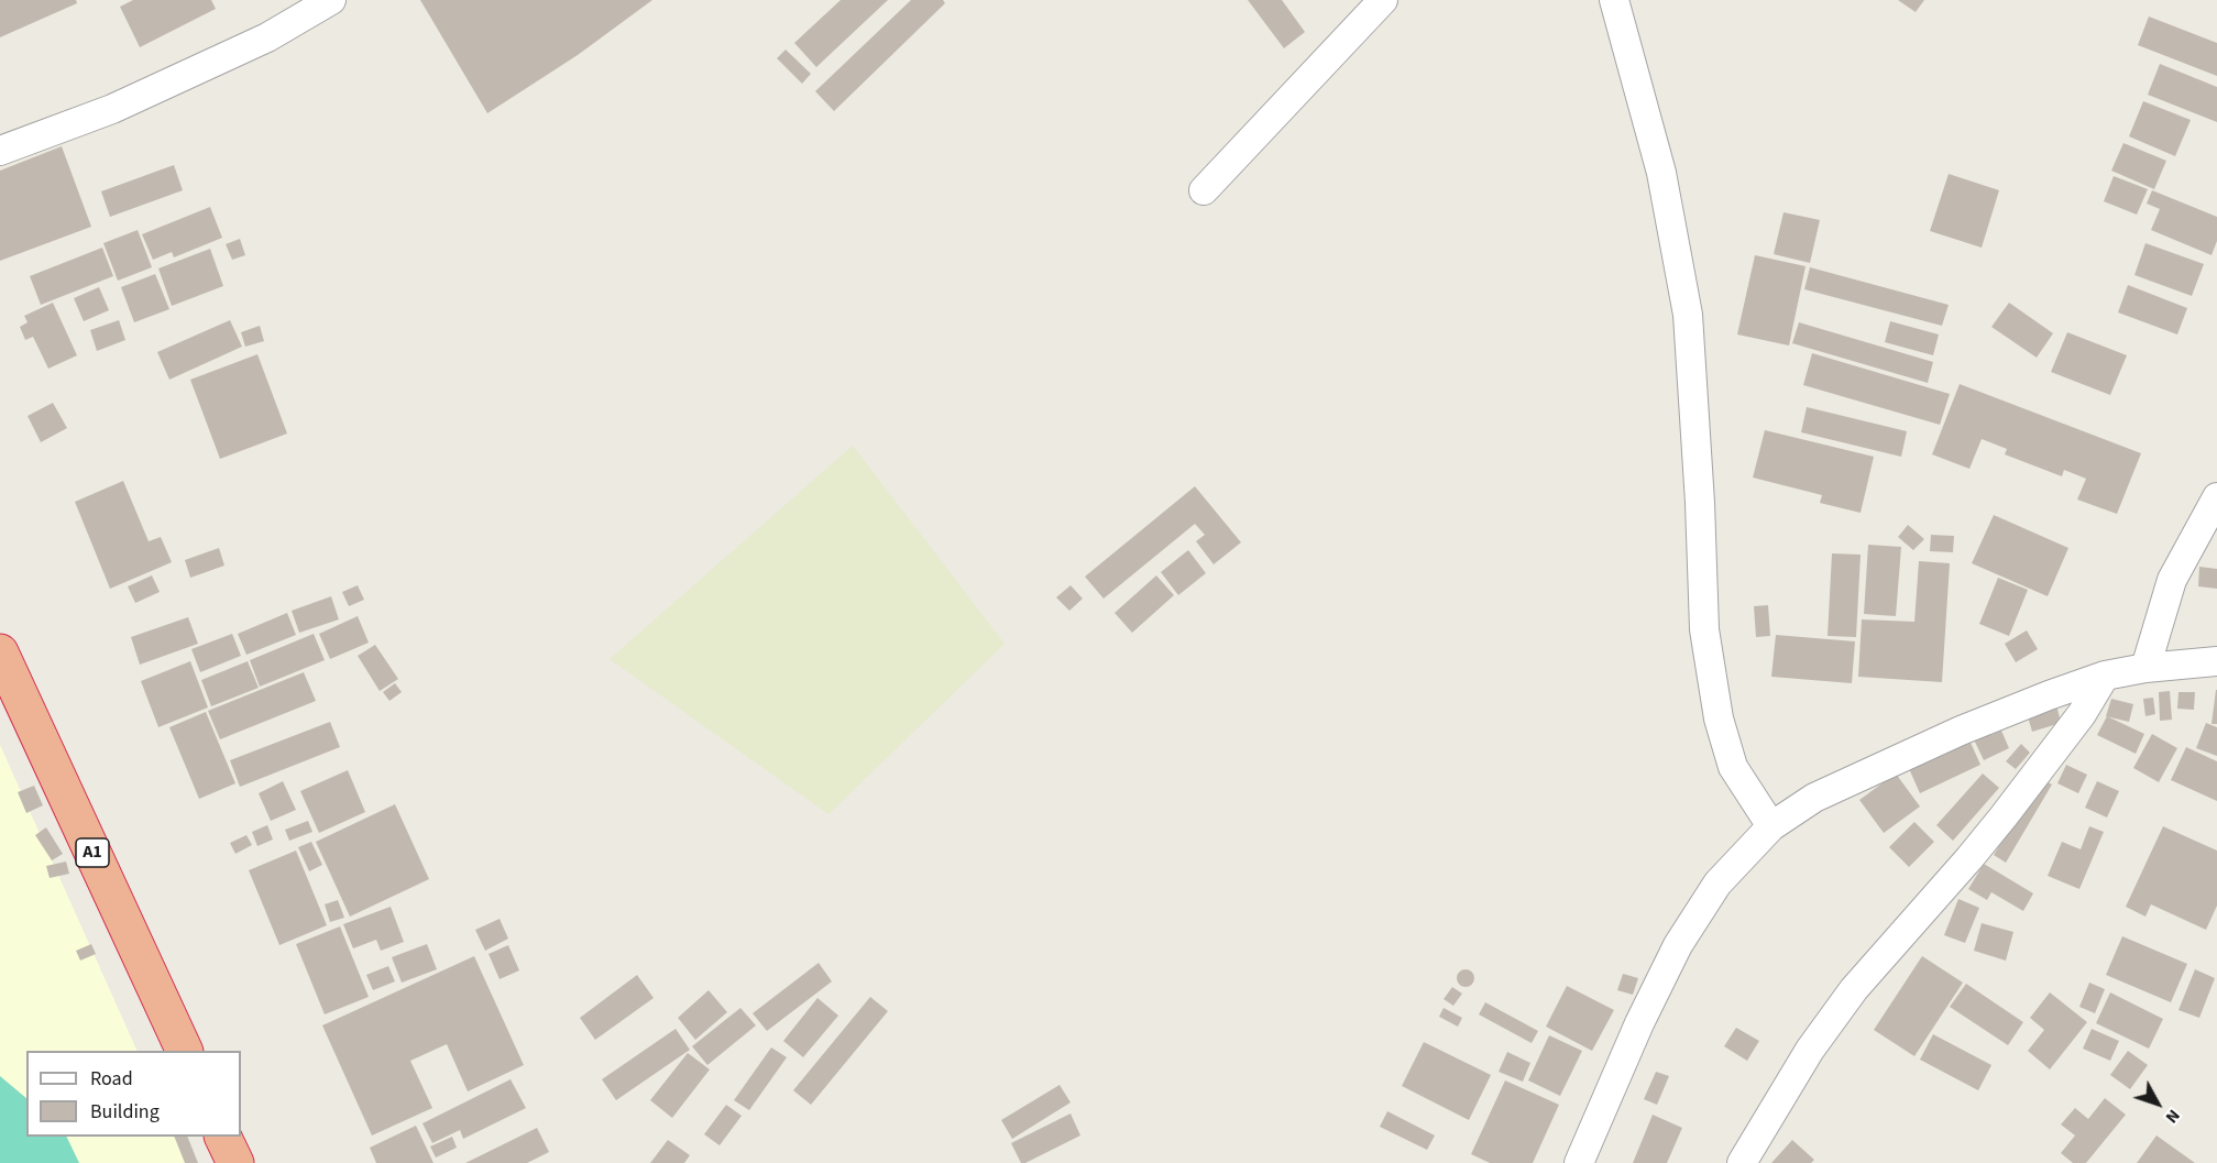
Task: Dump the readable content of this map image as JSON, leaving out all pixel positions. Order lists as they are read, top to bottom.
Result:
{
  "streets": {
    "highway": ["A1"]
  },
  "legend": ["Road", "Building"],
  "north": "bottom right"
}
